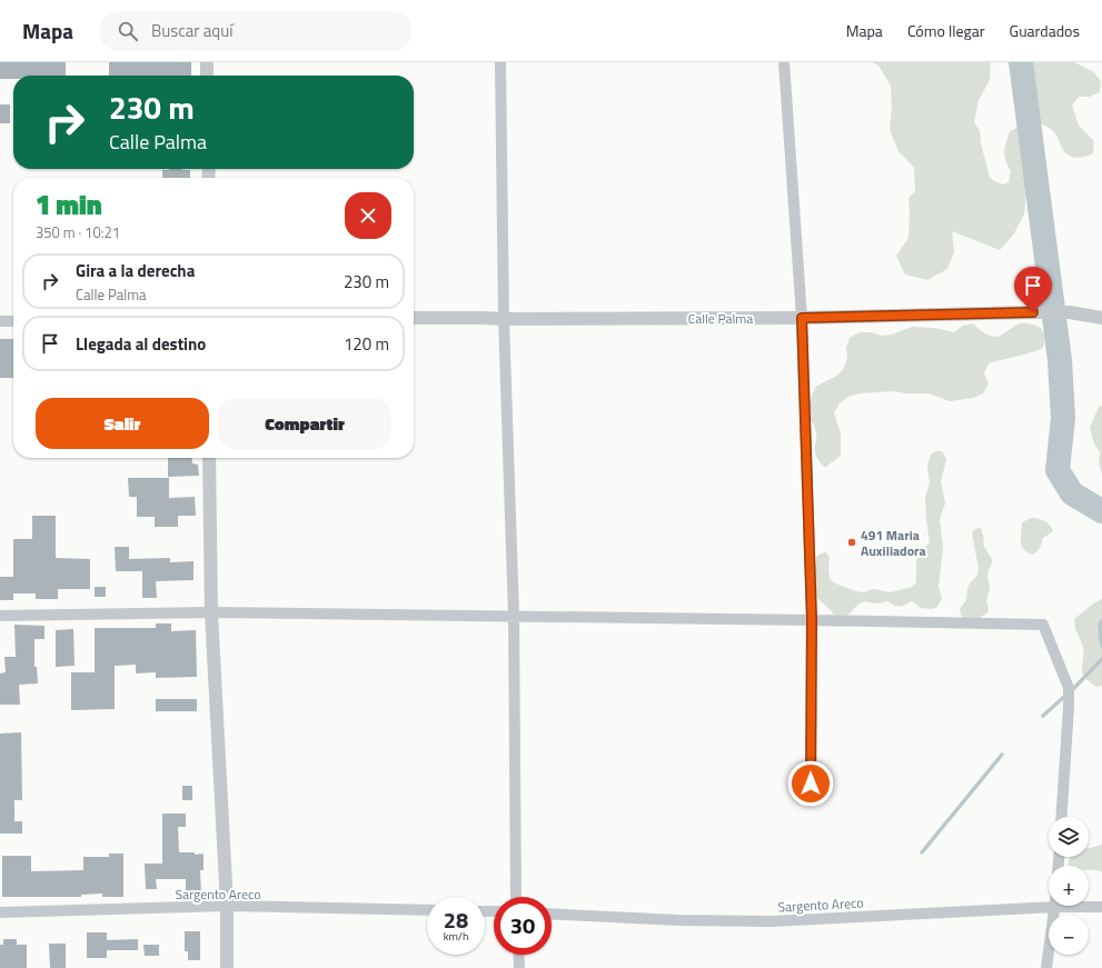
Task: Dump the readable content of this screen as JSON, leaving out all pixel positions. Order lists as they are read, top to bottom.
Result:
{
  "streets": {
    "street": ["Calle Palma", "Sargento Areco"]
  },
  "places": ["491 Maria Auxiliadora"],
  "page": {
    "header": "Mapa",
    "search": "Buscar aquí",
    "nav": ["Mapa", "Cómo llegar", "Guardados"],
    "turn": ["230 m", "Calle Palma"],
    "heading": ["1 min", "350 m · 10:21"],
    "list": [
      {
        "name": "Gira a la derecha",
        "note": "Calle Palma",
        "value": "230 m"
      },
      {
        "name": "Llegada al destino",
        "value": "120 m"
      }
    ],
    "buttons": ["Salir", "Compartir"],
    "map_buttons": ["+", "−"],
    "speed": "28 km/h",
    "limit": "30"
  }
}
